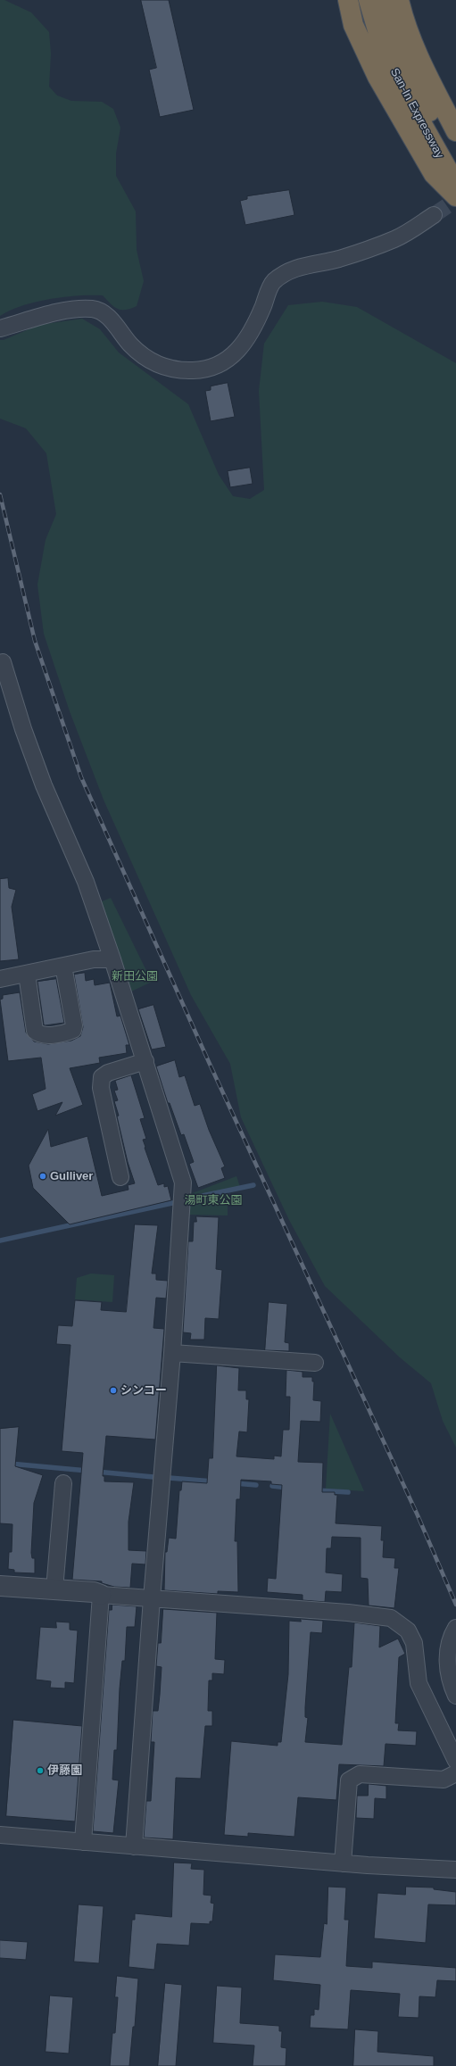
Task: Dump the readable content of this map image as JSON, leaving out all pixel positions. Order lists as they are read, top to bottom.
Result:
{
  "streets": {
    "highway": ["San-In Expressway"]
  },
  "parks": ["新田公園", "湯町東公園"],
  "places": ["Gulliver", "シンコー", "伊藤園"]
}
